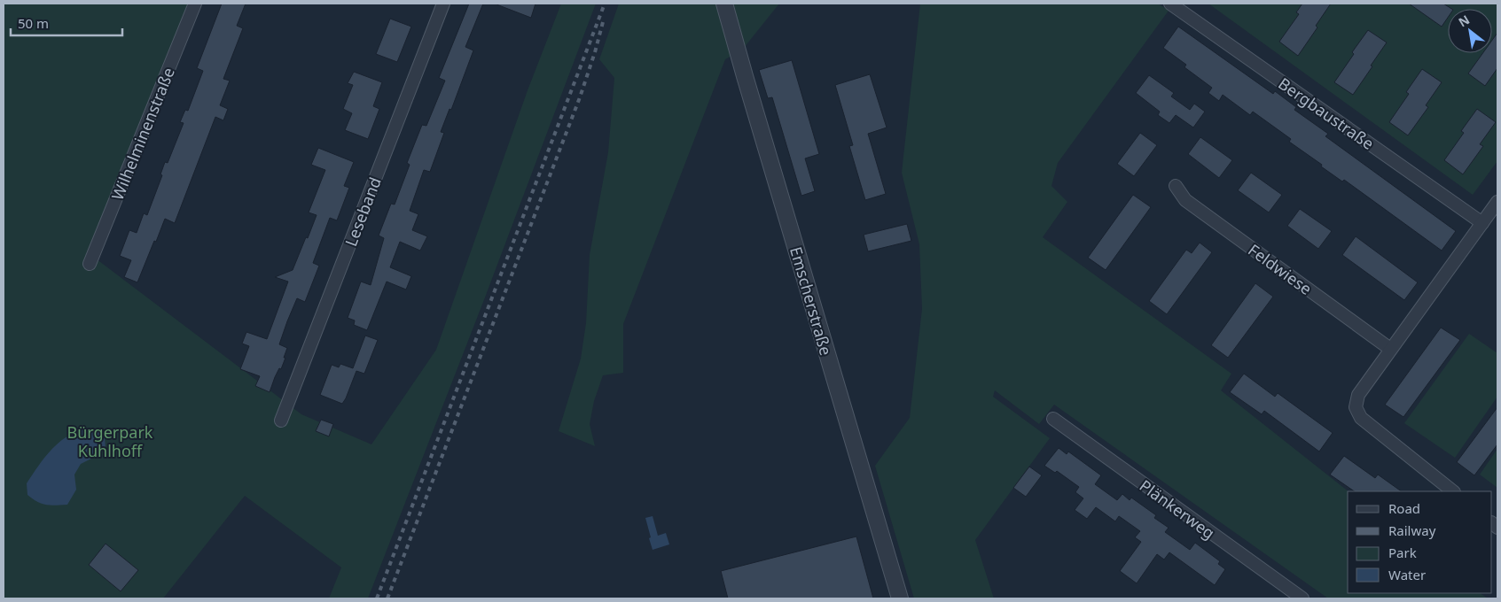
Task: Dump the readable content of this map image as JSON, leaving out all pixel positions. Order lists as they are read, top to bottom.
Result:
{
  "streets": {
    "street": [
      "Bergbaustraße",
      "Wilhelminenstraße",
      "Leseband",
      "Feldwiese",
      "Emscherstraße",
      "Plänkerweg"
    ]
  },
  "parks": ["Bürgerpark Kuhlhoff"],
  "legend": [
    "Road",
    "Railway",
    "Park",
    "Water"
  ],
  "scale_bar": "50 m",
  "north": "top left"
}
